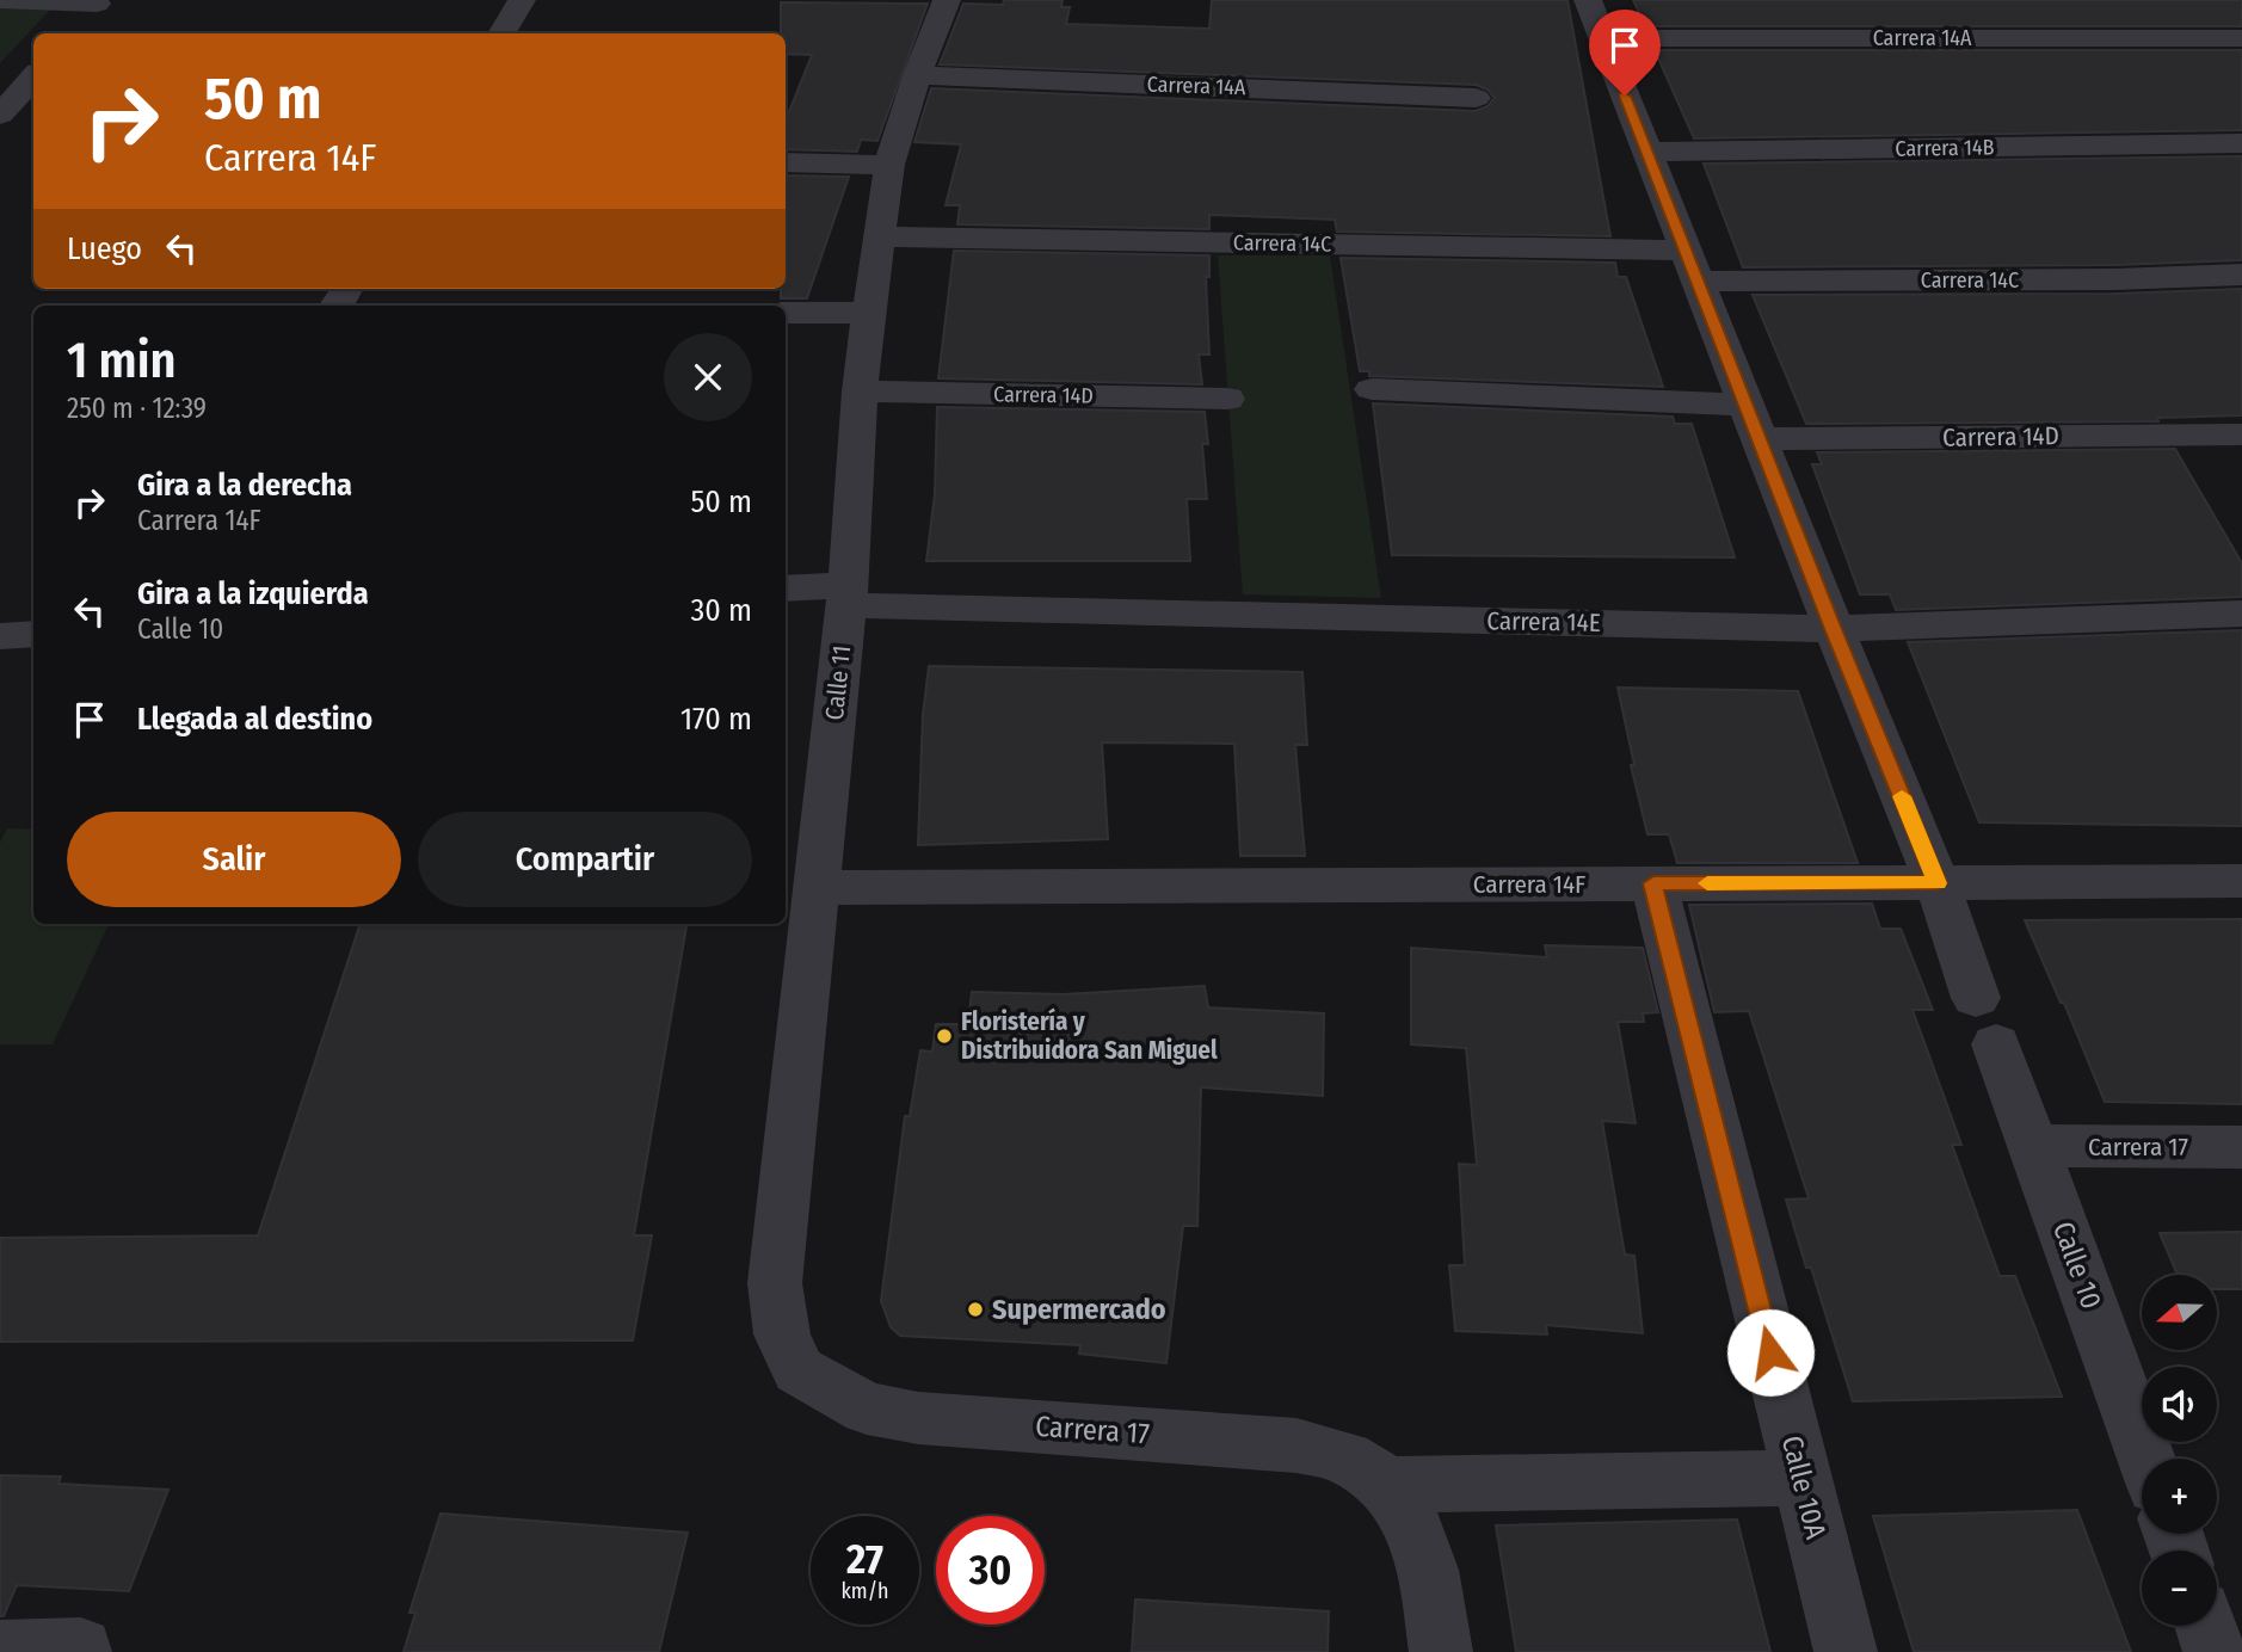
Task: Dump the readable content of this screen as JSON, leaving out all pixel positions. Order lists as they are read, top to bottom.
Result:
{
  "streets": {
    "street": [
      "Carrera 14A",
      "Carrera 14B",
      "Carrera 14C",
      "Carrera 14D",
      "Carrera 14E",
      "Calle 11",
      "Carrera 14F",
      "Carrera 17",
      "Calle 10",
      "Calle 10A"
    ]
  },
  "crossings": [
    ["Carrera 14A", "Calle 11"],
    ["Carrera 14C", "Calle 11"],
    ["Carrera 14D", "Calle 11"],
    ["Carrera 14E", "Calle 11"],
    ["Calle 11", "Carrera 14F"],
    ["Calle 11", "Carrera 17"],
    ["Carrera 14F", "Calle 10"],
    ["Carrera 14F", "Calle 10A"],
    ["Carrera 17", "Calle 10"]
  ],
  "places": ["Floristería y Distribuidora San Miguel", "Supermercado"],
  "north": "left",
  "page": {
    "turn": ["50 m", "Carrera 14F"],
    "then": "Luego",
    "heading": ["1 min", "250 m · 12:39"],
    "list": [
      {
        "name": "Gira a la derecha",
        "note": "Carrera 14F",
        "value": "50 m"
      },
      {
        "name": "Gira a la izquierda",
        "note": "Calle 10",
        "value": "30 m"
      },
      {
        "name": "Llegada al destino",
        "value": "170 m"
      }
    ],
    "buttons": ["Salir", "Compartir"],
    "map_buttons": ["+", "−"],
    "speed": "27 km/h",
    "limit": "30"
  }
}
